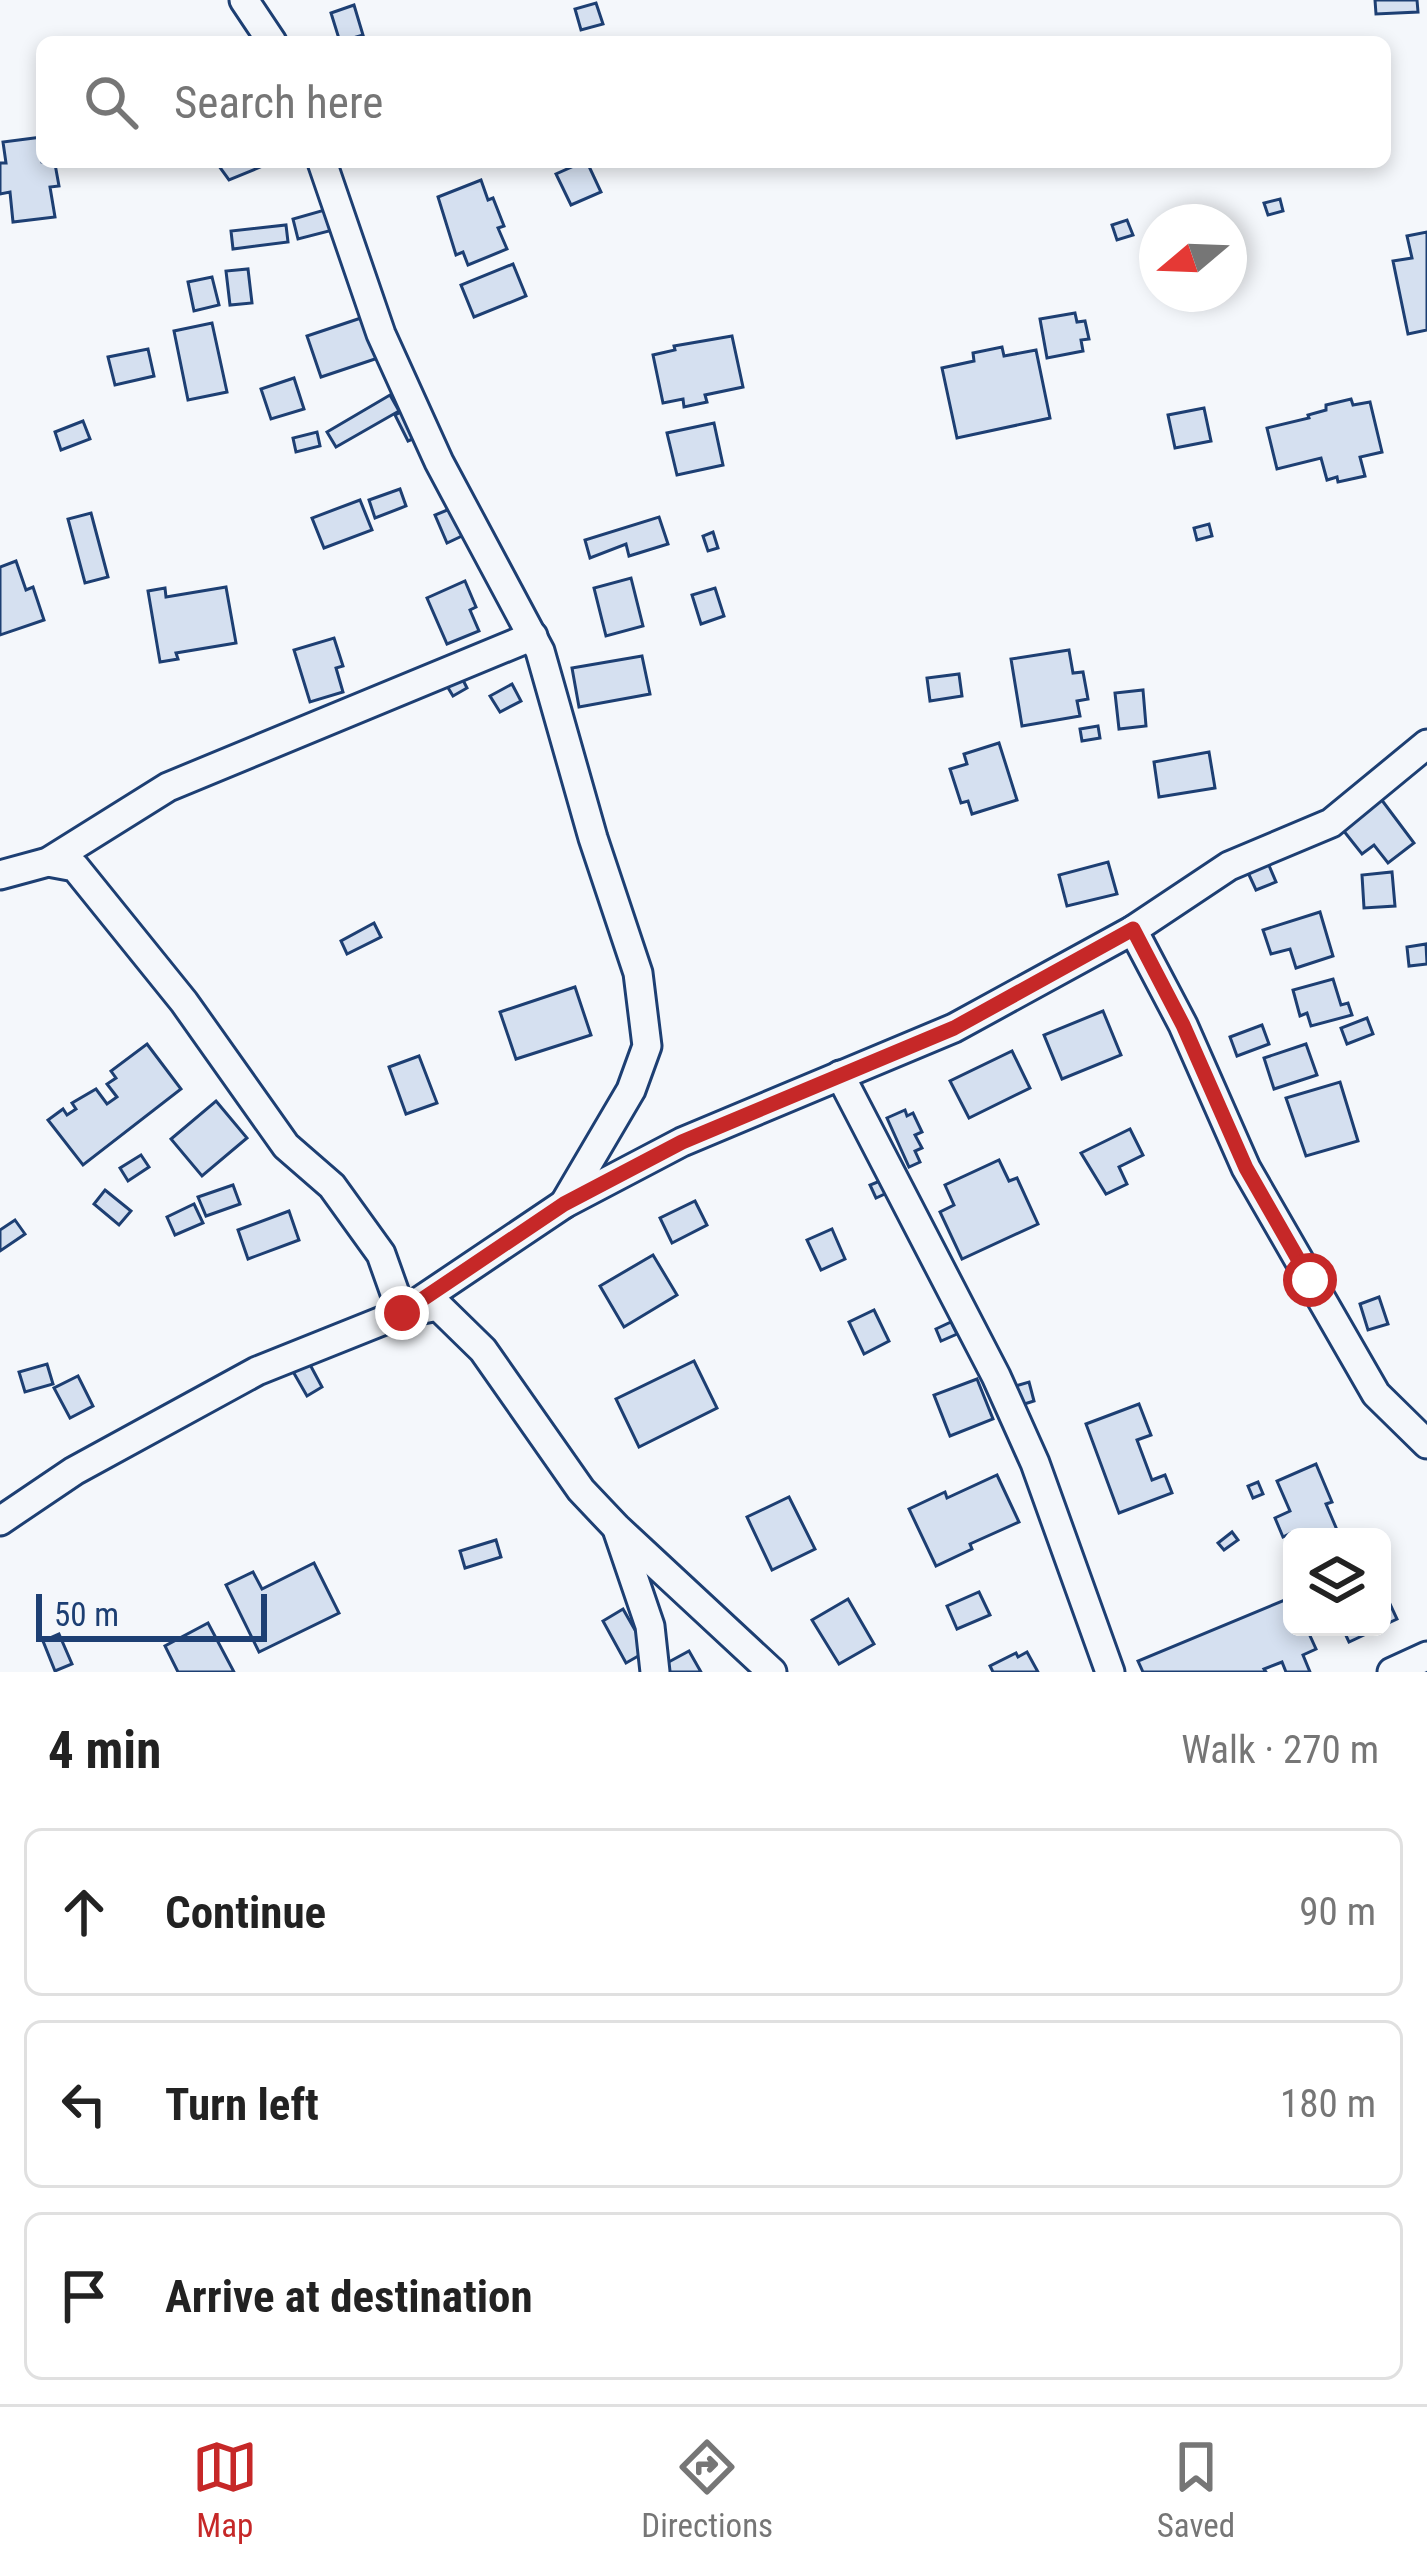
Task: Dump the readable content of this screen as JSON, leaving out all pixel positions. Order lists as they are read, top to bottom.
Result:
{
  "scale_bar": "50 m",
  "north": "left",
  "page": {
    "search": "Search here",
    "scale": "50 m",
    "heading": ["4 min", "Walk · 270 m"],
    "list": [
      ["Continue", "90 m"],
      ["Turn left", "180 m"],
      "Arrive at destination"
    ],
    "nav": ["Map", "Directions", "Saved"]
  }
}
